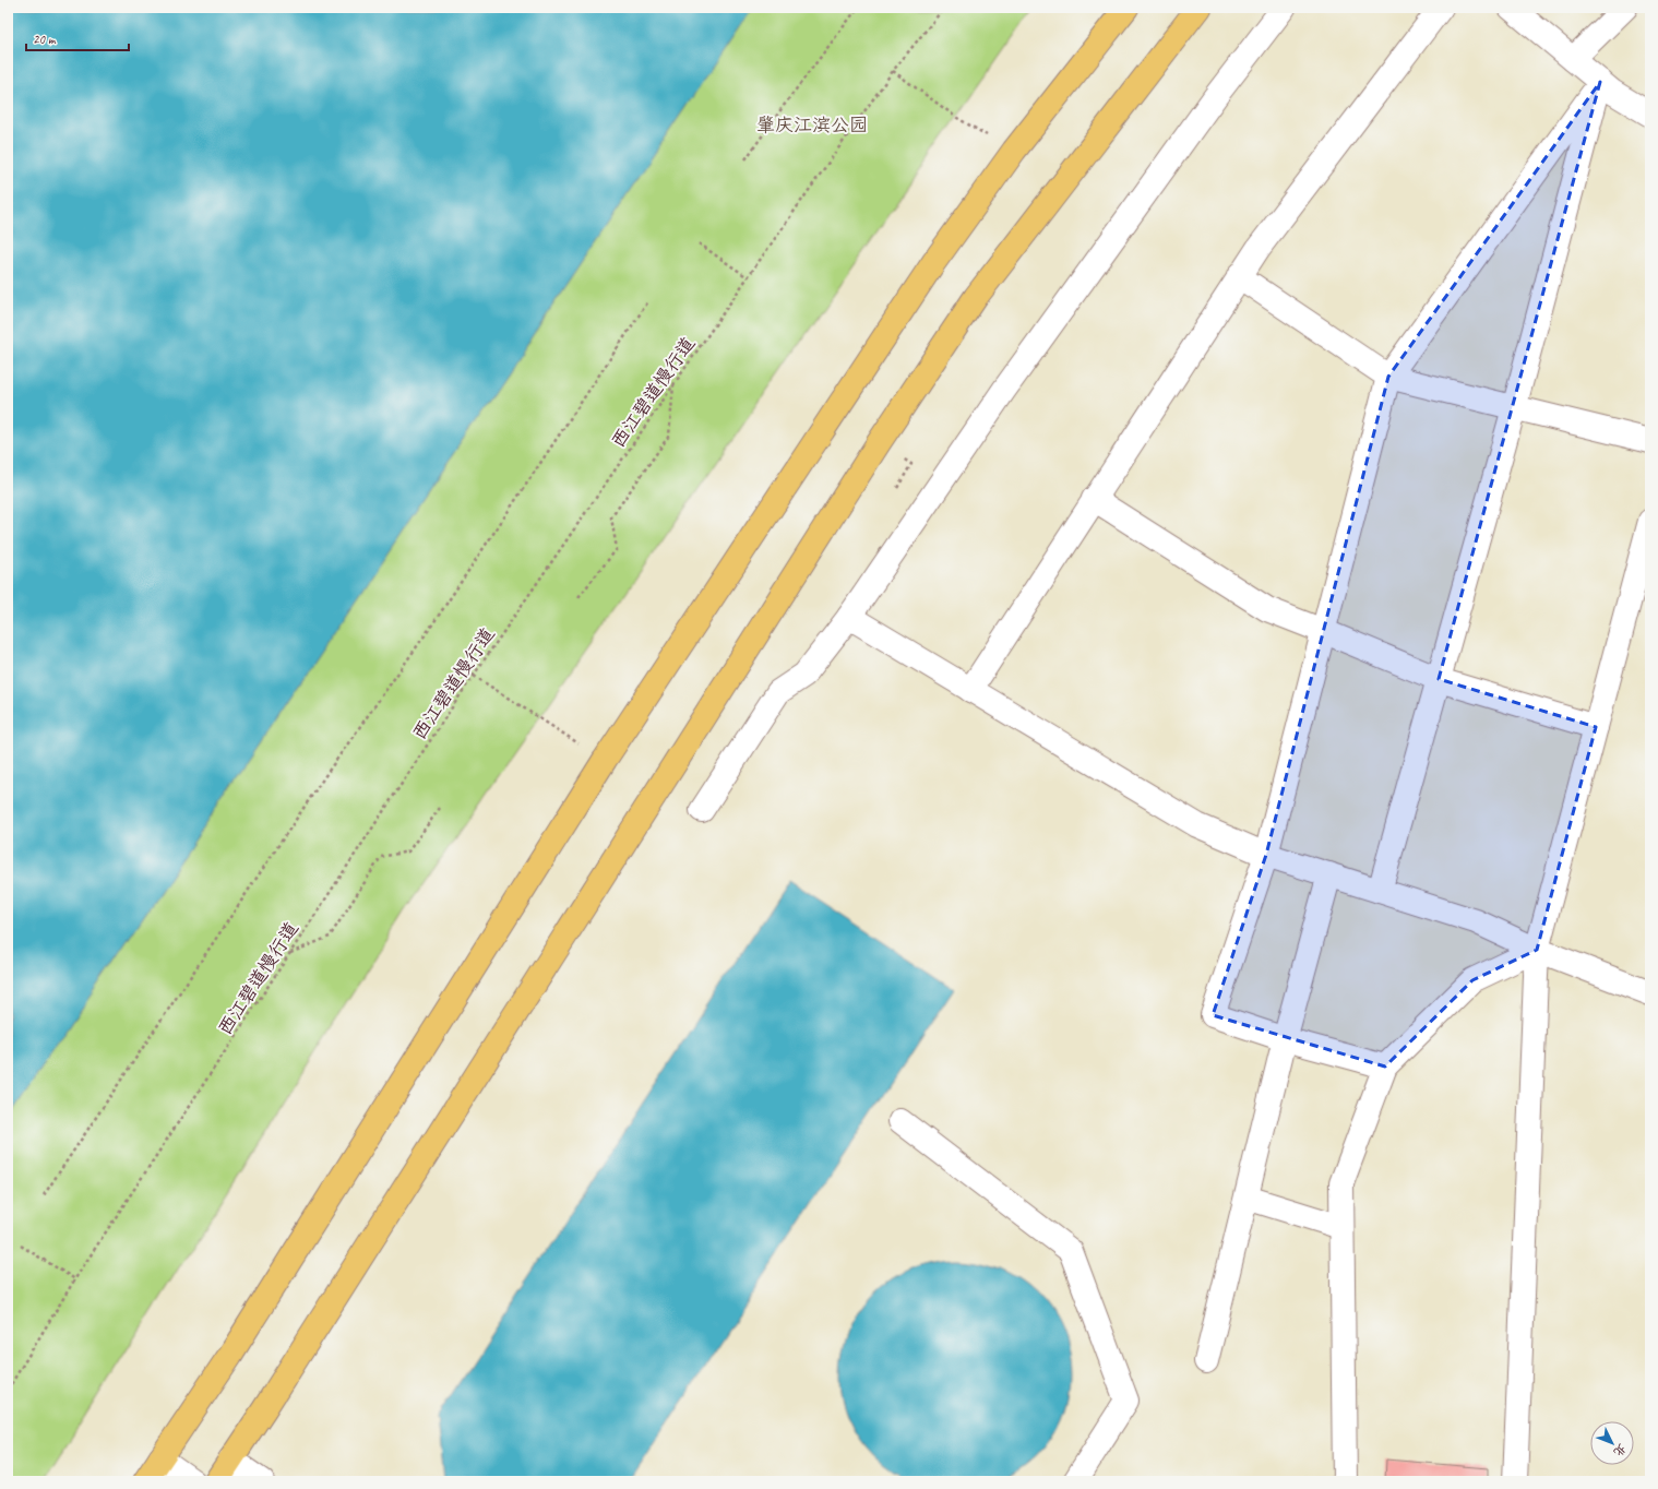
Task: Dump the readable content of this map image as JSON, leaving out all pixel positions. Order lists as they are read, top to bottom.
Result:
{
  "streets": {
    "path": ["西江碧道慢行道"]
  },
  "parks": ["肇庆江滨公园"],
  "scale_bar": "20 m",
  "north": "bottom right"
}
